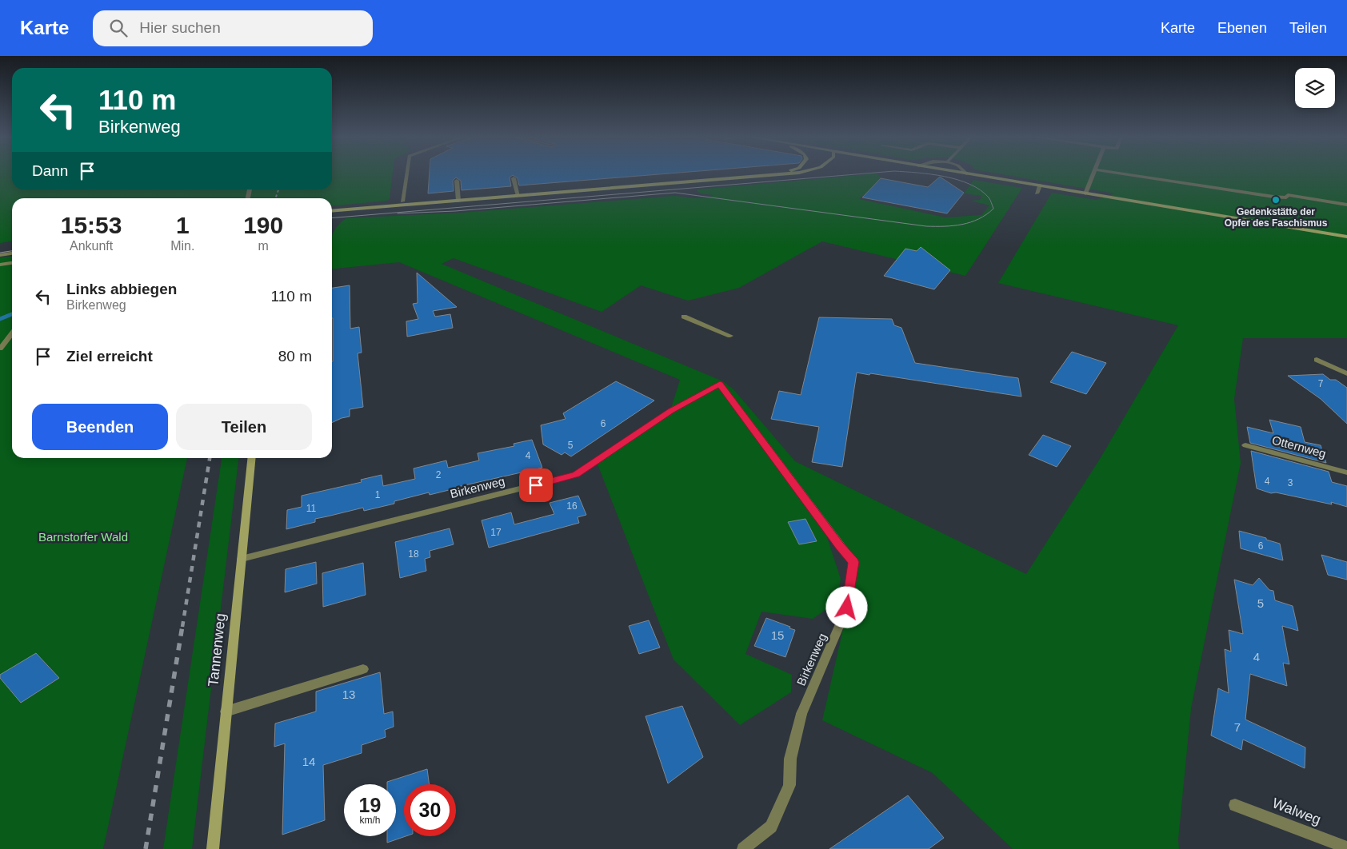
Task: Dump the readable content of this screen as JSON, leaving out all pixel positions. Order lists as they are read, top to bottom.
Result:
{
  "streets": {
    "main road": ["Tannenweg"],
    "street": ["Otternweg", "Birkenweg", "Walweg"]
  },
  "crossings": [
    ["Birkenweg", "Tannenweg"]
  ],
  "parks": ["Barnstorfer Wald"],
  "places": ["Gedenkstätte der Opfer des Faschismus"],
  "house_numbers": [
    "7",
    "6",
    "5",
    "4",
    "2",
    "4",
    "3",
    "1",
    "16",
    "11",
    "17",
    "6",
    "18",
    "5",
    "15",
    "4",
    "13",
    "7",
    "14"
  ],
  "page": {
    "header": "Karte",
    "search": "Hier suchen",
    "nav": ["Karte", "Ebenen", "Teilen"],
    "turn": ["110 m", "Birkenweg"],
    "then": "Dann",
    "eta": [
      "15:53",
      "Ankunft",
      "1",
      "Min.",
      "190",
      "m"
    ],
    "list": [
      {
        "name": "Links abbiegen",
        "note": "Birkenweg",
        "value": "110 m"
      },
      {
        "name": "Ziel erreicht",
        "value": "80 m"
      }
    ],
    "buttons": ["Beenden", "Teilen"],
    "speed": "19 km/h",
    "limit": "30"
  }
}
